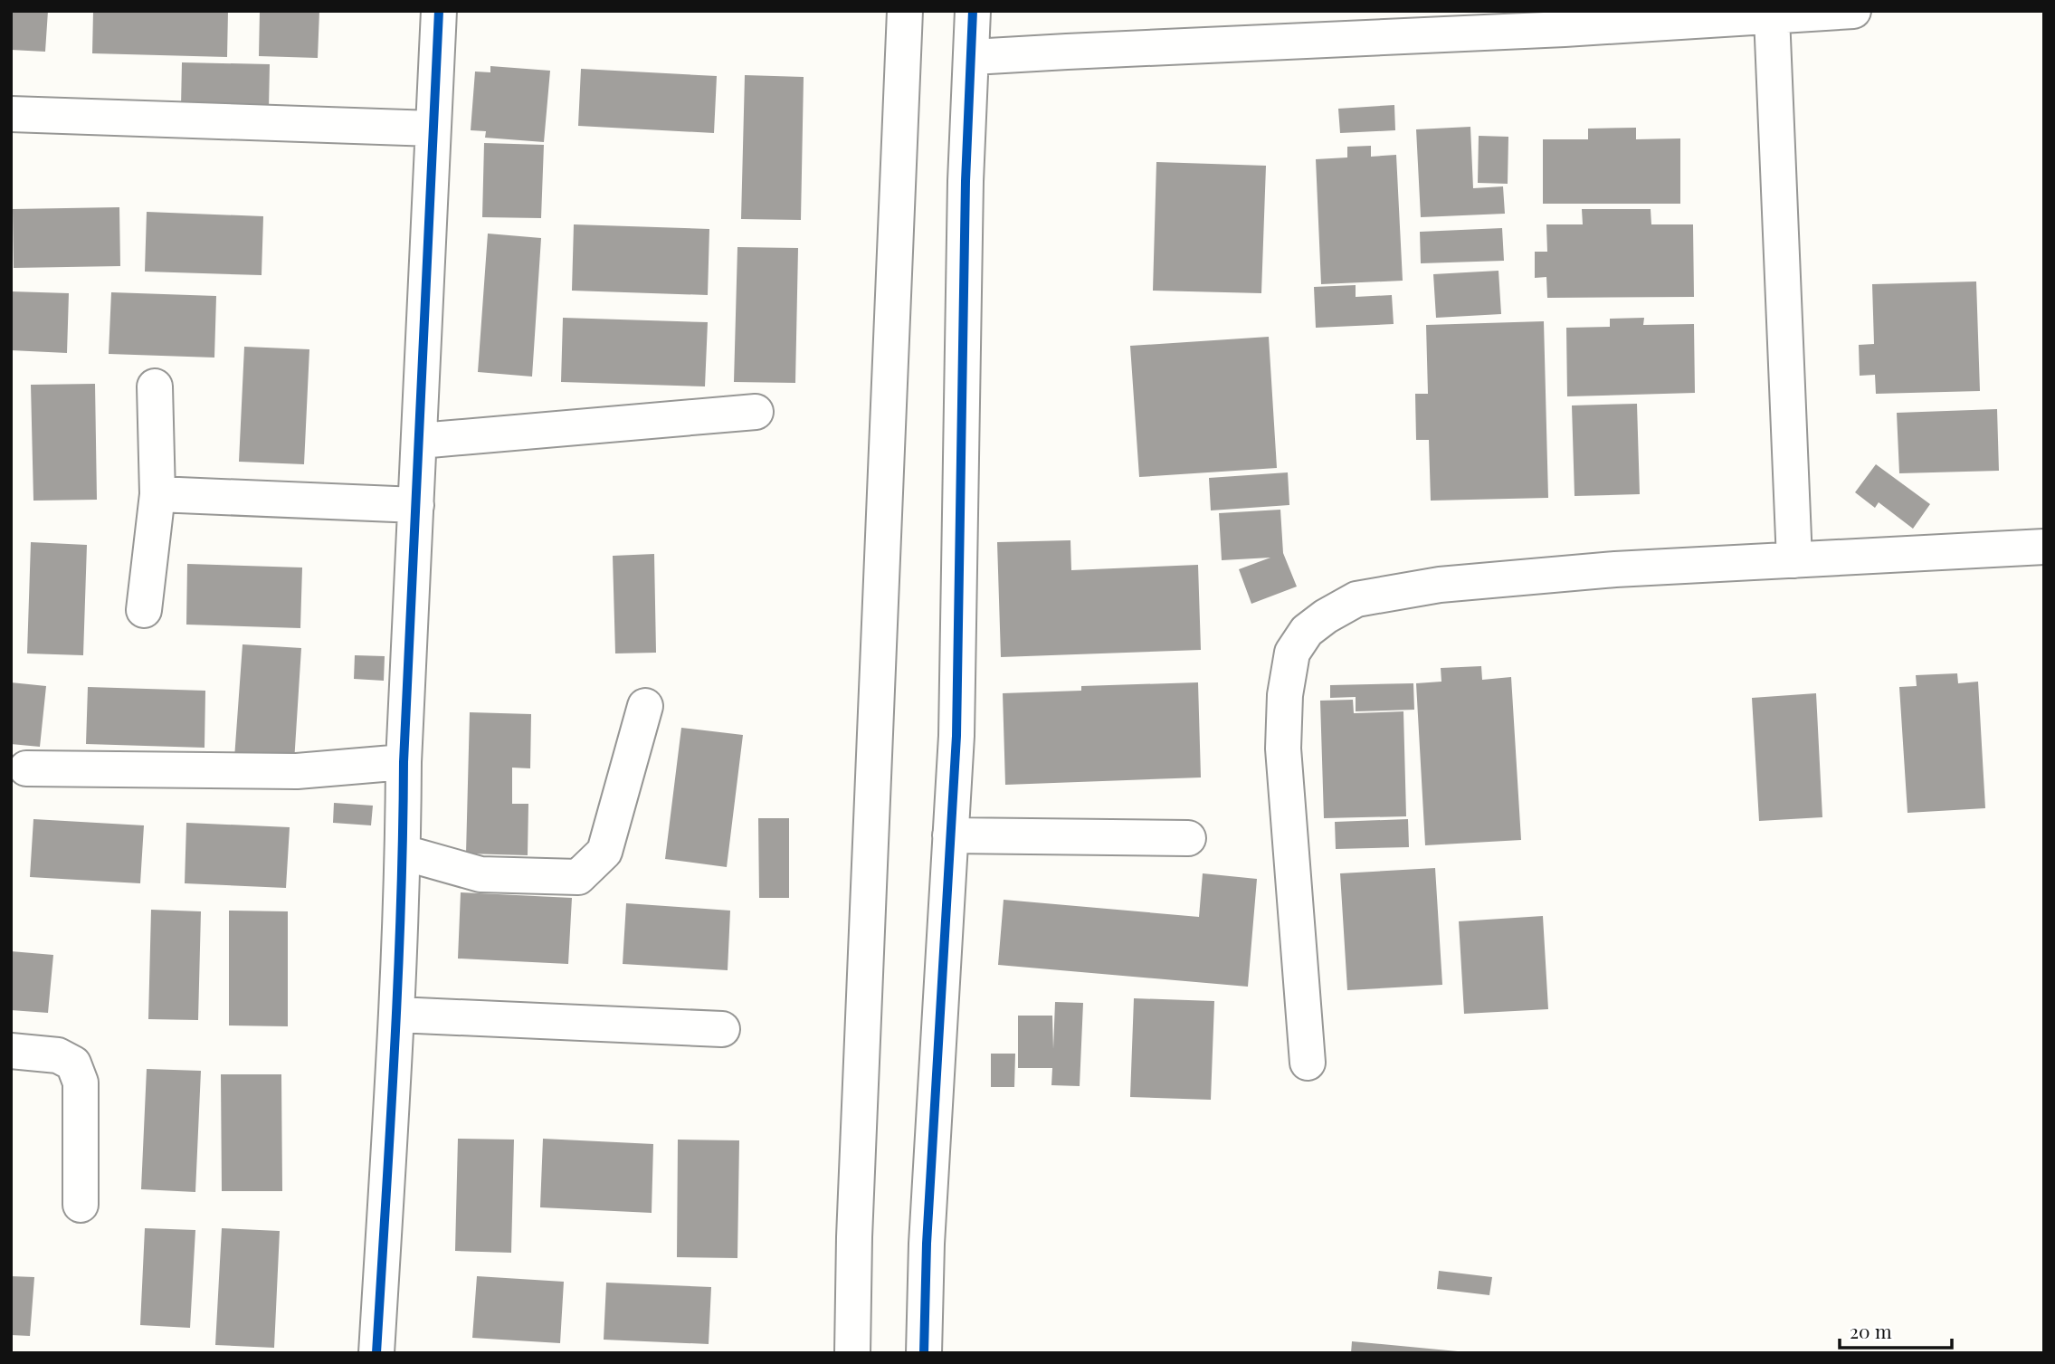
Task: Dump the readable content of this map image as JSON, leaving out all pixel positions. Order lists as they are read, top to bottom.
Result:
{
  "scale_bar": "20 m"
}
